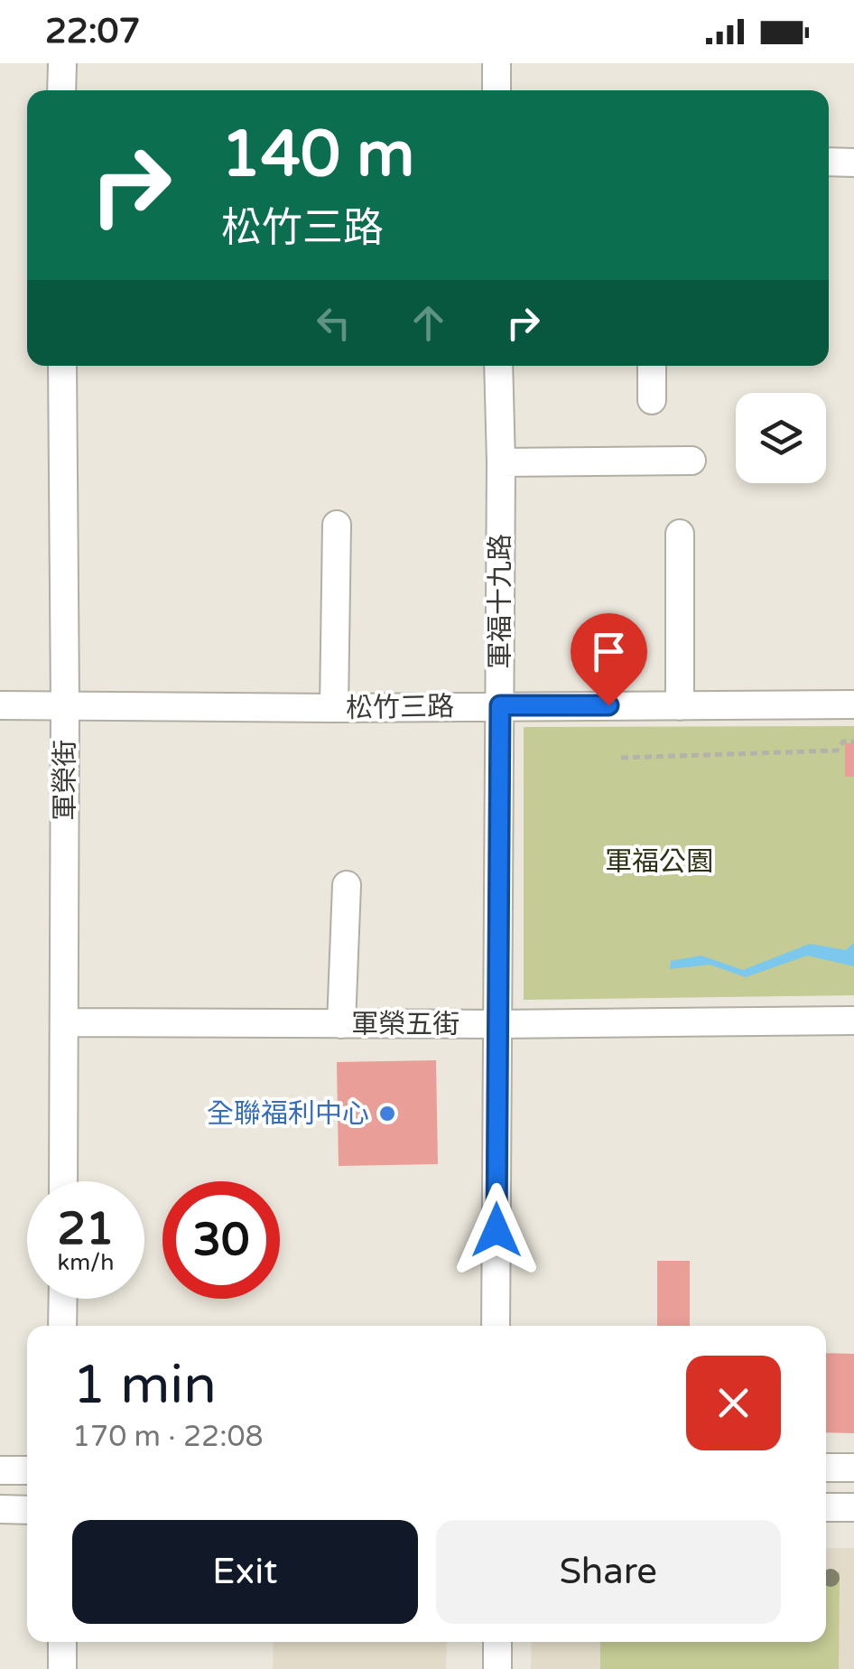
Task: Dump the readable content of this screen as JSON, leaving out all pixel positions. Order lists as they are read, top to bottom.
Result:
{
  "streets": {
    "street": [
      "軍福十九路",
      "松竹三路",
      "軍榮街",
      "軍榮五街"
    ]
  },
  "crossings": [
    ["軍福十九路", "松竹三路"],
    ["軍福十九路", "軍榮五街"],
    ["松竹三路", "軍榮街"],
    ["軍榮街", "軍榮五街"]
  ],
  "parks": ["軍福公園"],
  "places": ["全聯福利中心"],
  "page": {
    "status": "22:07",
    "turn": ["140 m", "松竹三路"],
    "speed": "21 km/h",
    "limit": "30",
    "heading": ["1 min", "170 m · 22:08"],
    "buttons": ["Exit", "Share"]
  }
}
